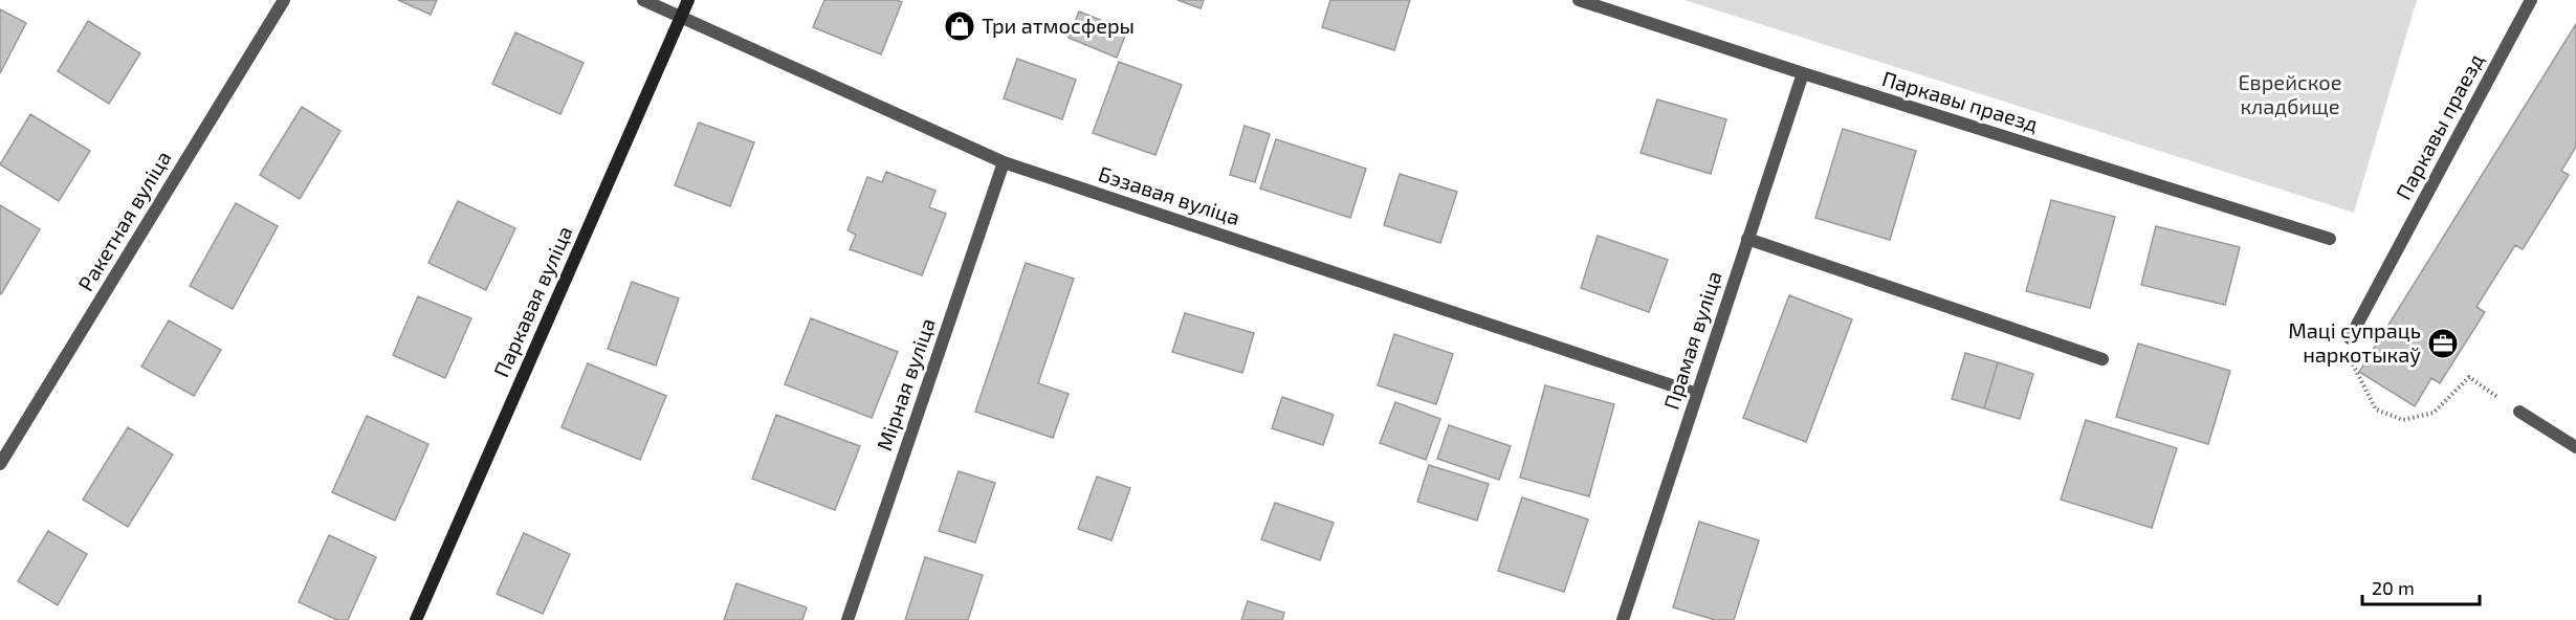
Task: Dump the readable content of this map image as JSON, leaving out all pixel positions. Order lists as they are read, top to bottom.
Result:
{
  "streets": {
    "street": [
      "Паркавы праезд",
      "Бэзавая вуліца",
      "Ракетная вуліца",
      "Паркавая вуліца",
      "Прамая вуліца",
      "Мірная вуліца"
    ]
  },
  "crossings": [
    ["Паркавы праезд", "Прамая вуліца"],
    ["Бэзавая вуліца", "Паркавая вуліца"],
    ["Бэзавая вуліца", "Прамая вуліца"],
    ["Бэзавая вуліца", "Мірная вуліца"]
  ],
  "parks": ["Еврейское кладбище"],
  "places": {
    "shop": ["Три атмосферы"],
    "office": ["Маці супраць наркотыкаў"]
  },
  "scale_bar": "20 m"
}
